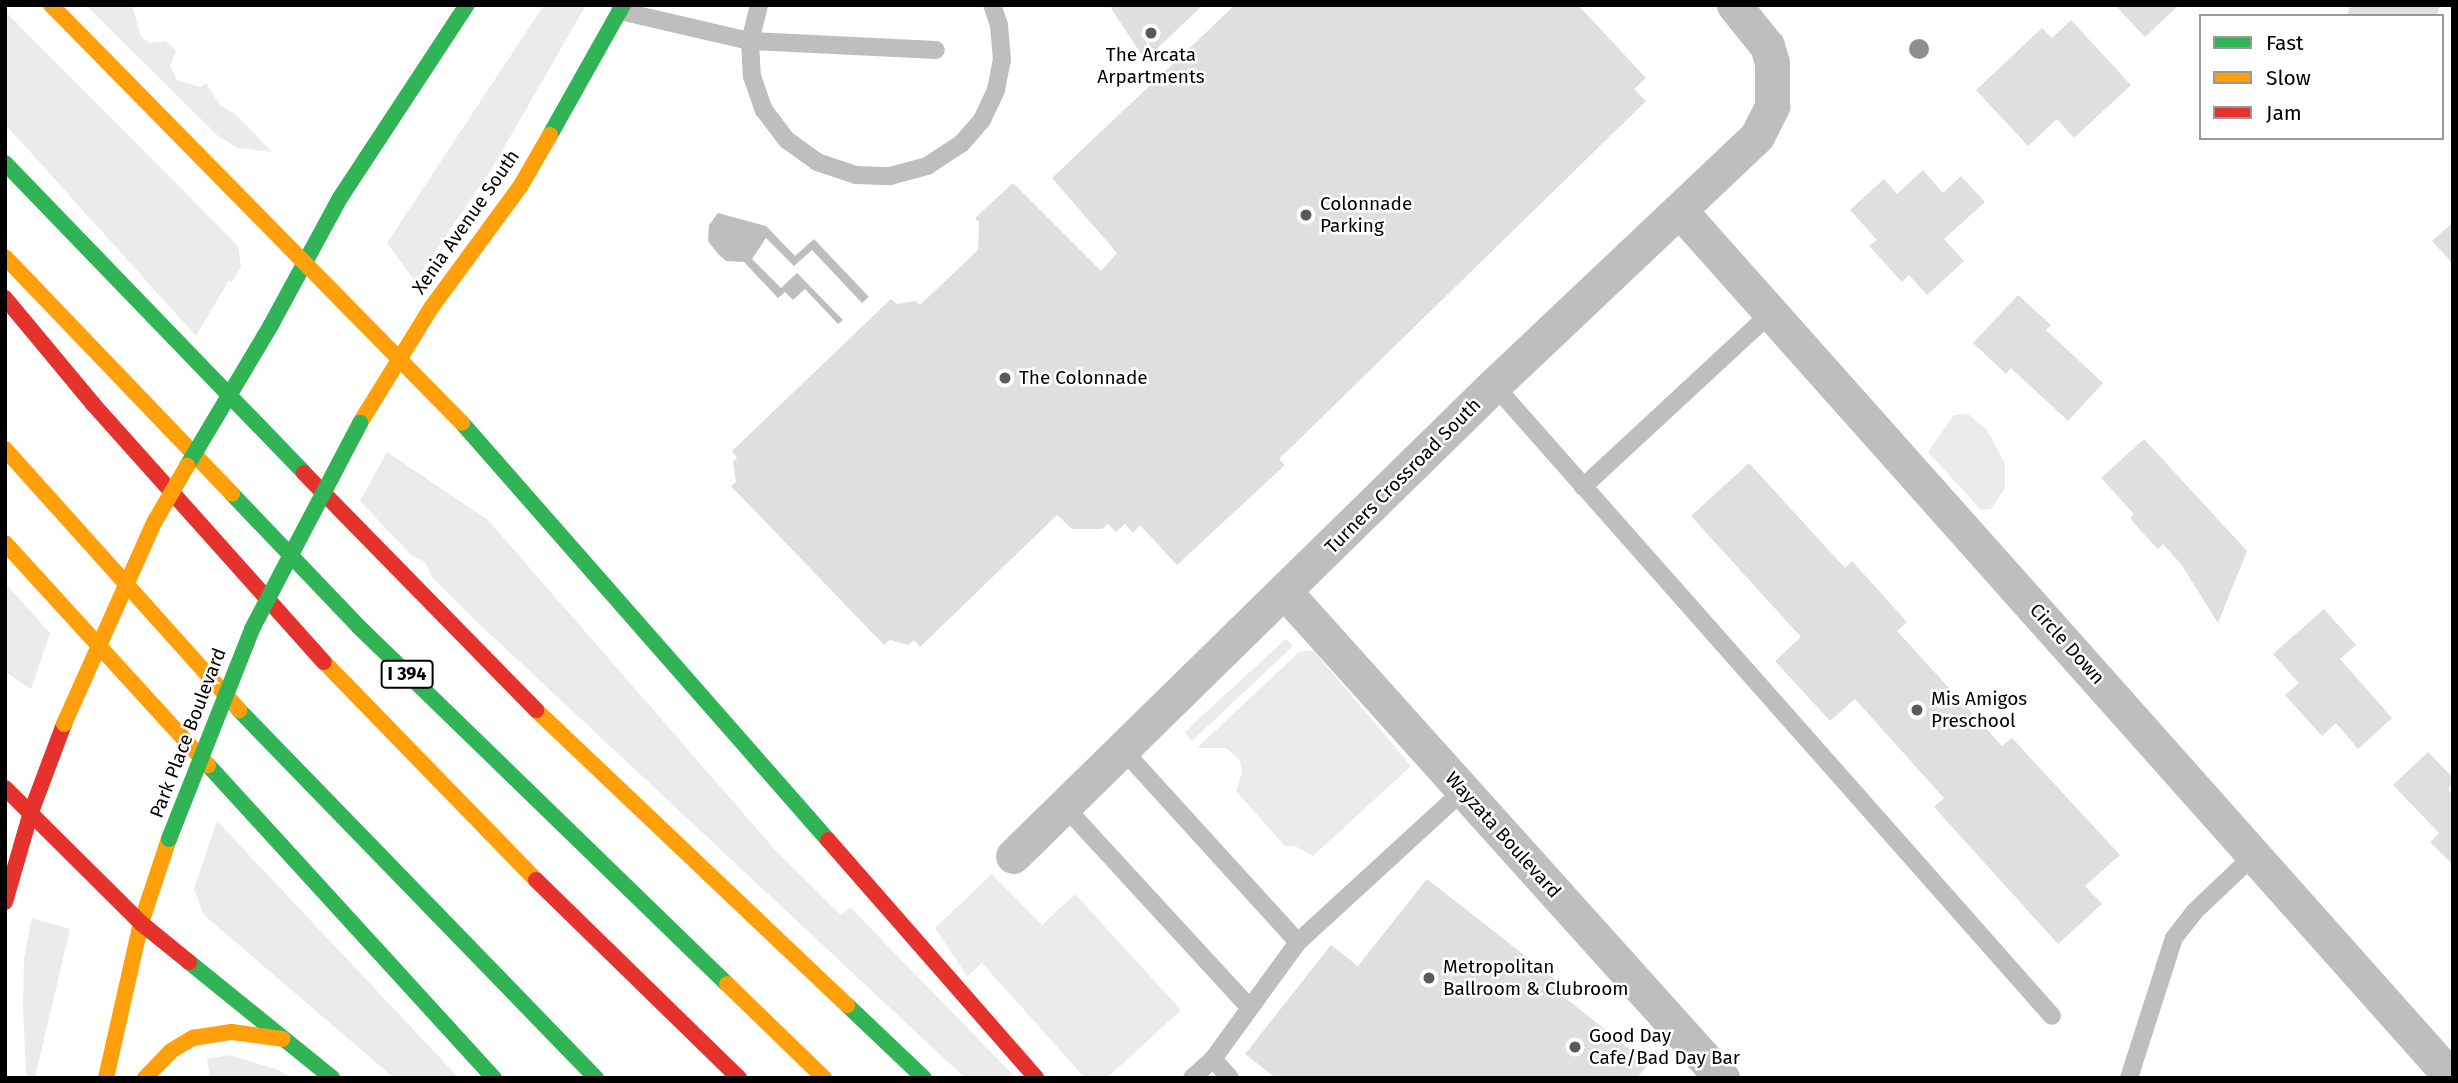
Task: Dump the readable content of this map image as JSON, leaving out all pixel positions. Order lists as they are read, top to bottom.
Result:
{
  "streets": {
    "main road": ["Xenia Avenue South", "I 394", "Park Place Boulevard"],
    "street": ["Turners Crossroad South", "Circle Down", "Wayzata Boulevard"]
  },
  "crossings": [
    ["Xenia Avenue South", "Park Place Boulevard"],
    ["Turners Crossroad South", "Circle Down"],
    ["Turners Crossroad South", "Wayzata Boulevard"]
  ],
  "places": [
    "The Arcata Arpartments",
    "Colonnade Parking",
    "The Colonnade",
    "Mis Amigos Preschool",
    "Metropolitan Ballroom & Clubroom",
    "Good Day Cafe/Bad Day Bar"
  ],
  "legend": ["Fast", "Slow", "Jam"]
}
